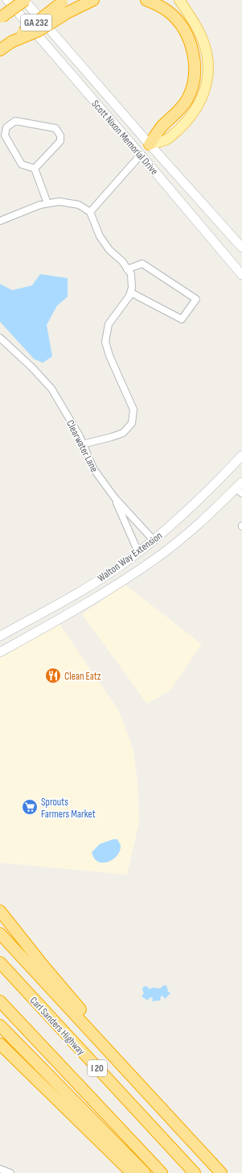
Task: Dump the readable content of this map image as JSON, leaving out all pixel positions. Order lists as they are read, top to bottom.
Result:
{
  "streets": {
    "highway": ["GA 232", "Carl Sanders Highway", "I 20"],
    "main road": ["Scott Nixon Memorial Drive", "Walton Way Extension"],
    "street": ["Clearwater Lane"]
  },
  "crossings": [
    ["GA 232", "Scott Nixon Memorial Drive"],
    ["Clearwater Lane", "Walton Way Extension"]
  ],
  "places": {
    "restaurant": ["Clean Eatz"],
    "supermarket": ["Sprouts Farmers Market"]
  }
}
